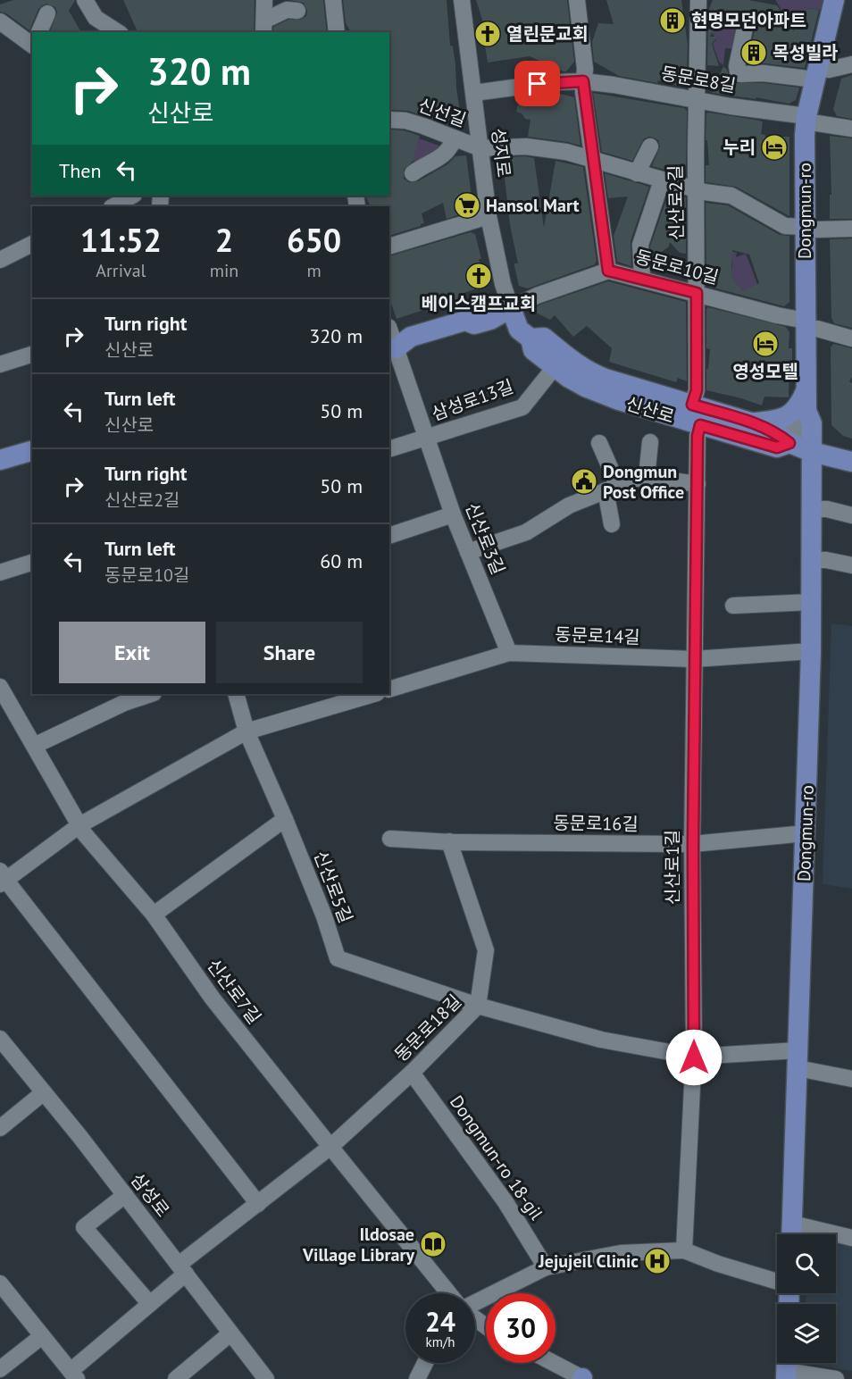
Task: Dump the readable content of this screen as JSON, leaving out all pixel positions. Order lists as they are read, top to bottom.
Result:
{
  "streets": {
    "main road": ["Dongmun-ro", "신산로"],
    "street": [
      "동문로8길",
      "신선길",
      "성지로",
      "신산로2길",
      "동문로10길",
      "삼성로13길",
      "신산로3길",
      "동문로14길",
      "동문로16길",
      "신산로1길",
      "신산로5길",
      "신산로7길",
      "동문로18길",
      "Dongmun-ro 18-gil",
      "삼성로"
    ]
  },
  "crossings": [
    ["동문로8길", "성지로"],
    ["동문로8길", "신산로2길"],
    ["동문로8길", "Dongmun-ro"],
    ["신선길", "성지로"],
    ["성지로", "동문로10길"],
    ["성지로", "신산로"],
    ["신산로2길", "동문로10길"],
    ["신산로2길", "신산로"],
    ["Dongmun-ro", "동문로10길"],
    ["Dongmun-ro", "신산로"],
    ["Dongmun-ro", "동문로14길"],
    ["Dongmun-ro", "동문로16길"],
    ["Dongmun-ro", "동문로18길"],
    ["동문로10길", "신산로"],
    ["삼성로13길", "신산로"],
    ["삼성로13길", "신산로3길"],
    ["신산로", "신산로1길"],
    ["신산로3길", "동문로14길"],
    ["동문로14길", "신산로1길"],
    ["동문로16길", "신산로1길"],
    ["신산로1길", "동문로18길"],
    ["신산로5길", "동문로18길"],
    ["신산로7길", "동문로18길"],
    ["동문로18길", "Dongmun-ro 18-gil"],
    ["동문로18길", "삼성로"]
  ],
  "places": {
    "building": ["현명모던아파트", "목성빌라"],
    "church": ["열린문교회", "베이스캠프교회"],
    "hotel": ["누리", "영성모텔"],
    "supermarket": ["Hansol Mart"],
    "public building": ["Dongmun Post Office"],
    "library": ["Ildosae Village Library"],
    "hospital": ["Jejujeil Clinic"]
  },
  "page": {
    "turn": ["320 m", "신산로"],
    "then": "Then",
    "eta": [
      "11:52",
      "Arrival",
      "2",
      "min",
      "650",
      "m"
    ],
    "list": [
      {
        "name": "Turn right",
        "note": "신산로",
        "value": "320 m"
      },
      {
        "name": "Turn left",
        "note": "신산로",
        "value": "50 m"
      },
      {
        "name": "Turn right",
        "note": "신산로2길",
        "value": "50 m"
      },
      {
        "name": "Turn left",
        "note": "동문로10길",
        "value": "60 m"
      }
    ],
    "buttons": ["Exit", "Share"],
    "speed": "24 km/h",
    "limit": "30"
  }
}
